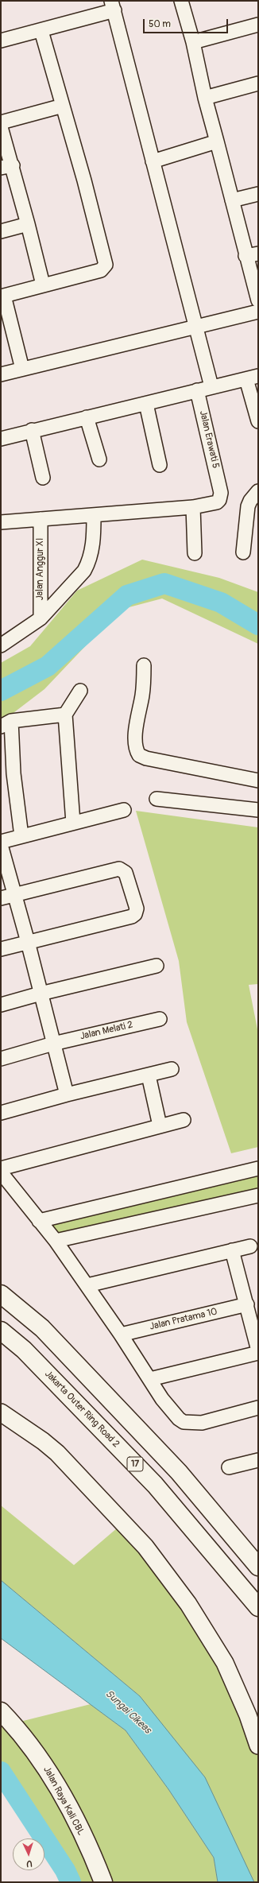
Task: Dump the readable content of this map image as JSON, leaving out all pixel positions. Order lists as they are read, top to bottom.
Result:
{
  "streets": {
    "main road": ["Jakarta Outer Ring Road 2", "17", "Jalan Raya Kali CBL"],
    "street": [
      "Jalan Erawati 5",
      "Jalan Anggur XI",
      "Jalan Melati 2",
      "Jalan Pratama 10"
    ]
  },
  "water": ["Sungai Cikeas"],
  "scale_bar": "50 m",
  "north": "bottom"
}
